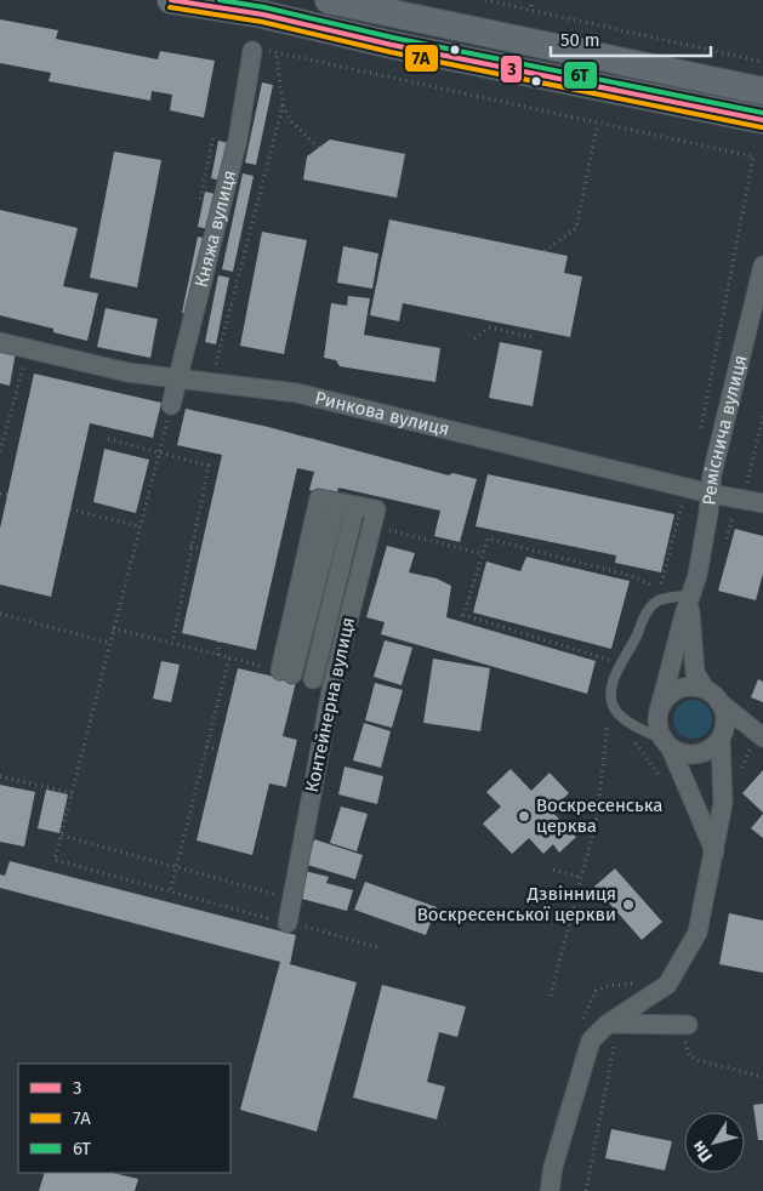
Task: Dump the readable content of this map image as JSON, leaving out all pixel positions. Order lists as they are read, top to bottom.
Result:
{
  "streets": {
    "street": [
      "Княжа вулиця",
      "Ринкова вулиця",
      "Реміснича вулиця",
      "Контейнерна вулиця"
    ]
  },
  "crossings": [
    ["Княжа вулиця", "Ринкова вулиця"],
    ["Ринкова вулиця", "Реміснича вулиця"]
  ],
  "places": ["Воскресенська церква", "Дзвінниця Воскресенської церкви"],
  "lines": ["transit line 3", "transit line 6Т", "transit line 7А"],
  "legend": ["3", "7А", "6Т"],
  "scale_bar": "50 m",
  "north": "bottom left"
}
